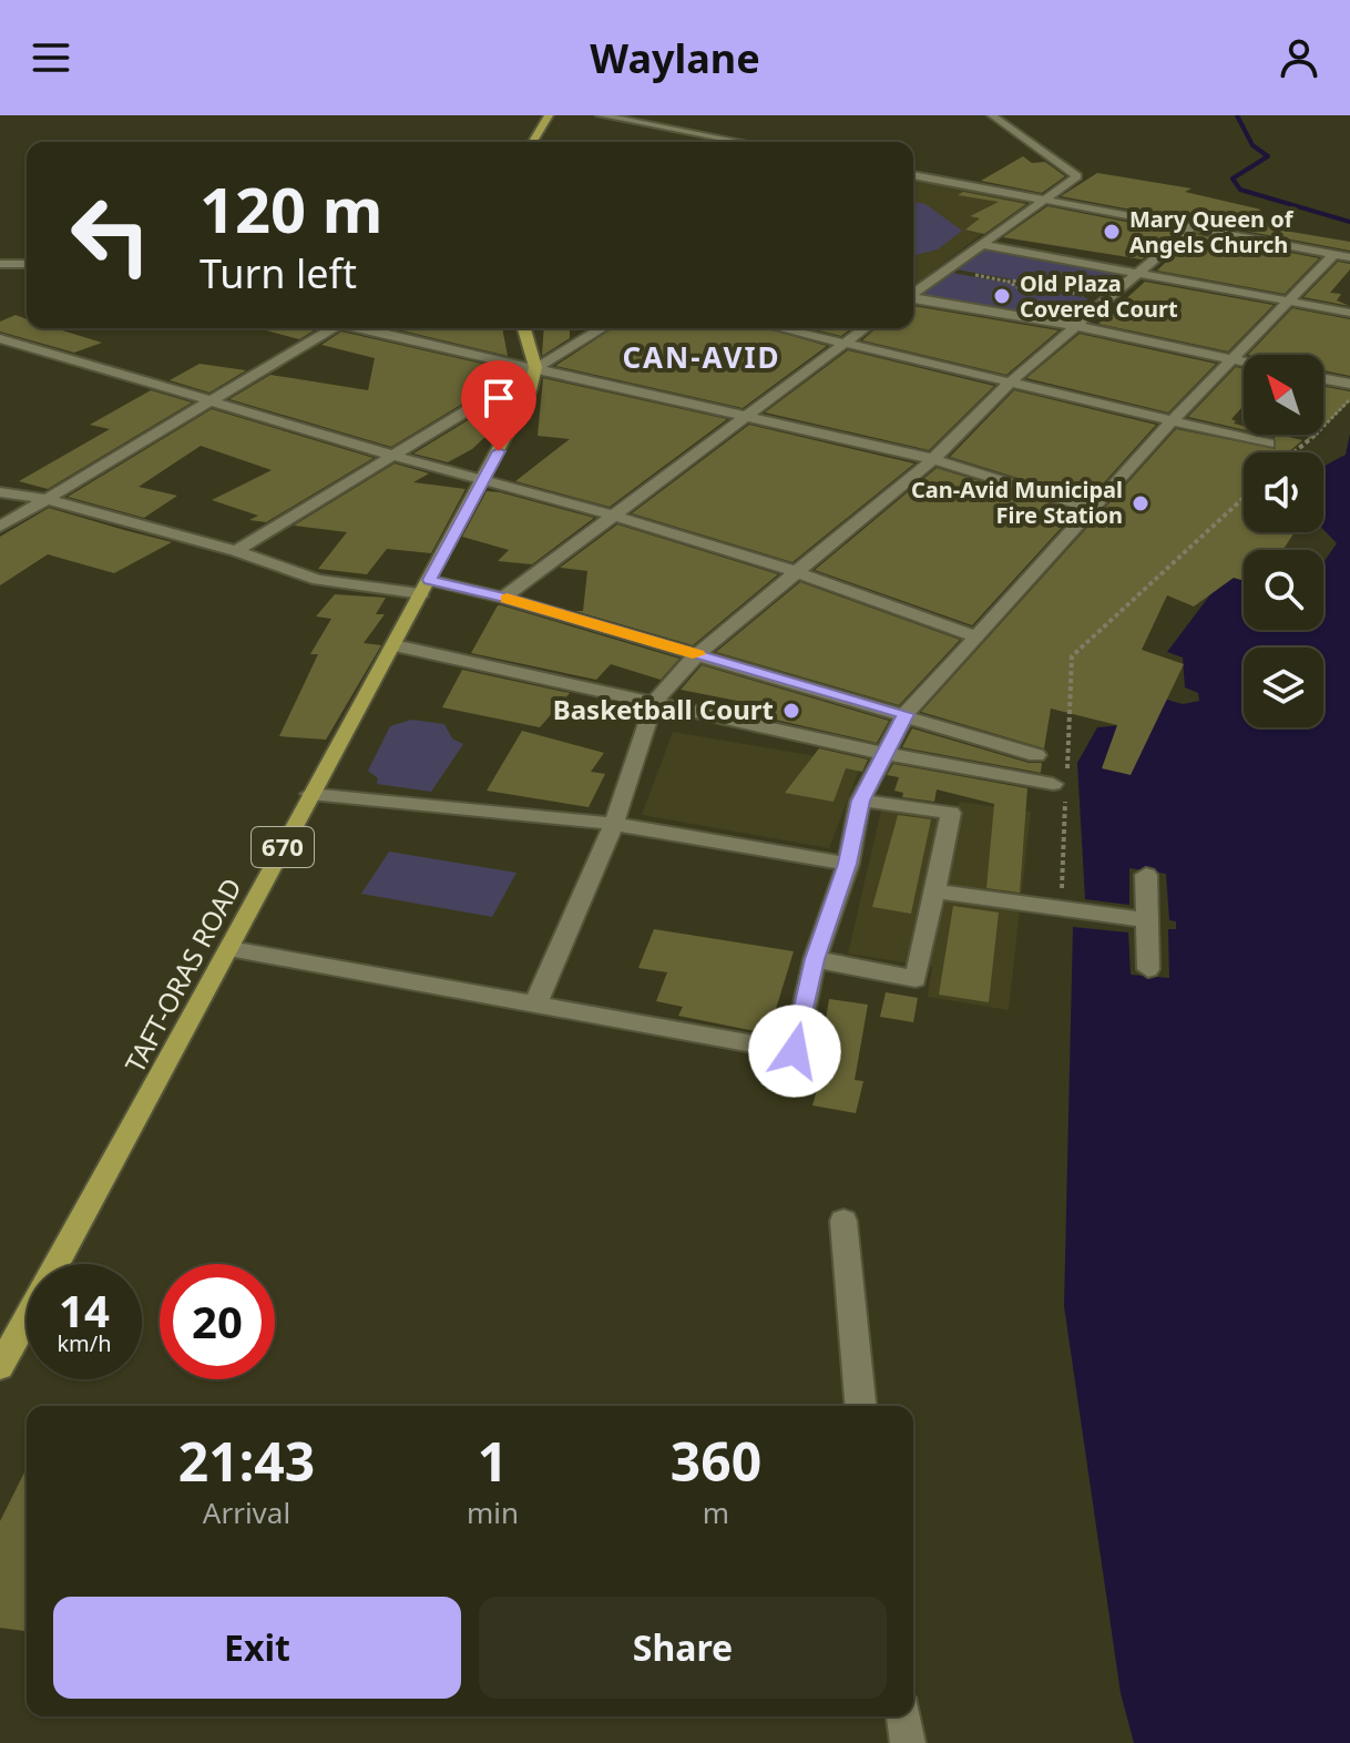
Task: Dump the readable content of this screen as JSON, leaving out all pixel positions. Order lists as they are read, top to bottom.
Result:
{
  "streets": {
    "main road": ["670", "TAFT-ORAS ROAD"]
  },
  "districts": ["CAN-AVID"],
  "places": [
    "Mary Queen of Angels Church",
    "Old Plaza Covered Court",
    "Can-Avid Municipal Fire Station",
    "Basketball Court"
  ],
  "north": "top left",
  "page": {
    "header": "Waylane",
    "turn": ["120 m", "Turn left"],
    "speed": "14 km/h",
    "limit": "20",
    "eta": [
      "21:43",
      "Arrival",
      "1",
      "min",
      "360",
      "m"
    ],
    "buttons": ["Exit", "Share"]
  }
}
